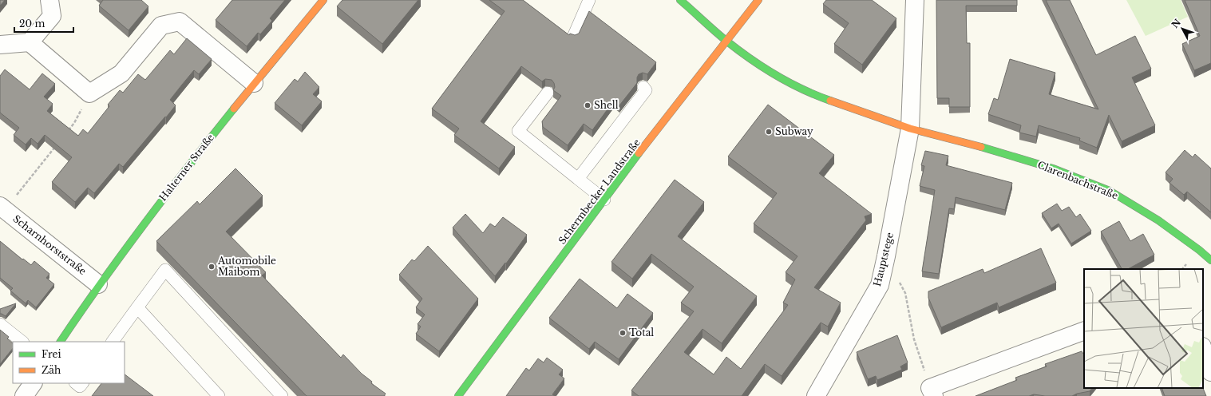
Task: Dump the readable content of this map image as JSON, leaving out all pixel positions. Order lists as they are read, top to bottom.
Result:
{
  "streets": {
    "street": [
      "Halterner Straße",
      "Clarenbachstraße",
      "Schermbecker Landstraße",
      "Scharnhorststraße",
      "Hauptstege"
    ]
  },
  "crossings": [
    ["Halterner Straße", "Scharnhorststraße"],
    ["Clarenbachstraße", "Schermbecker Landstraße"],
    ["Clarenbachstraße", "Hauptstege"]
  ],
  "places": [
    "Shell",
    "Subway",
    "Automobile Maibom",
    "Total"
  ],
  "legend": ["Frei", "Zäh"],
  "scale_bar": "20 m",
  "north": "top left"
}
